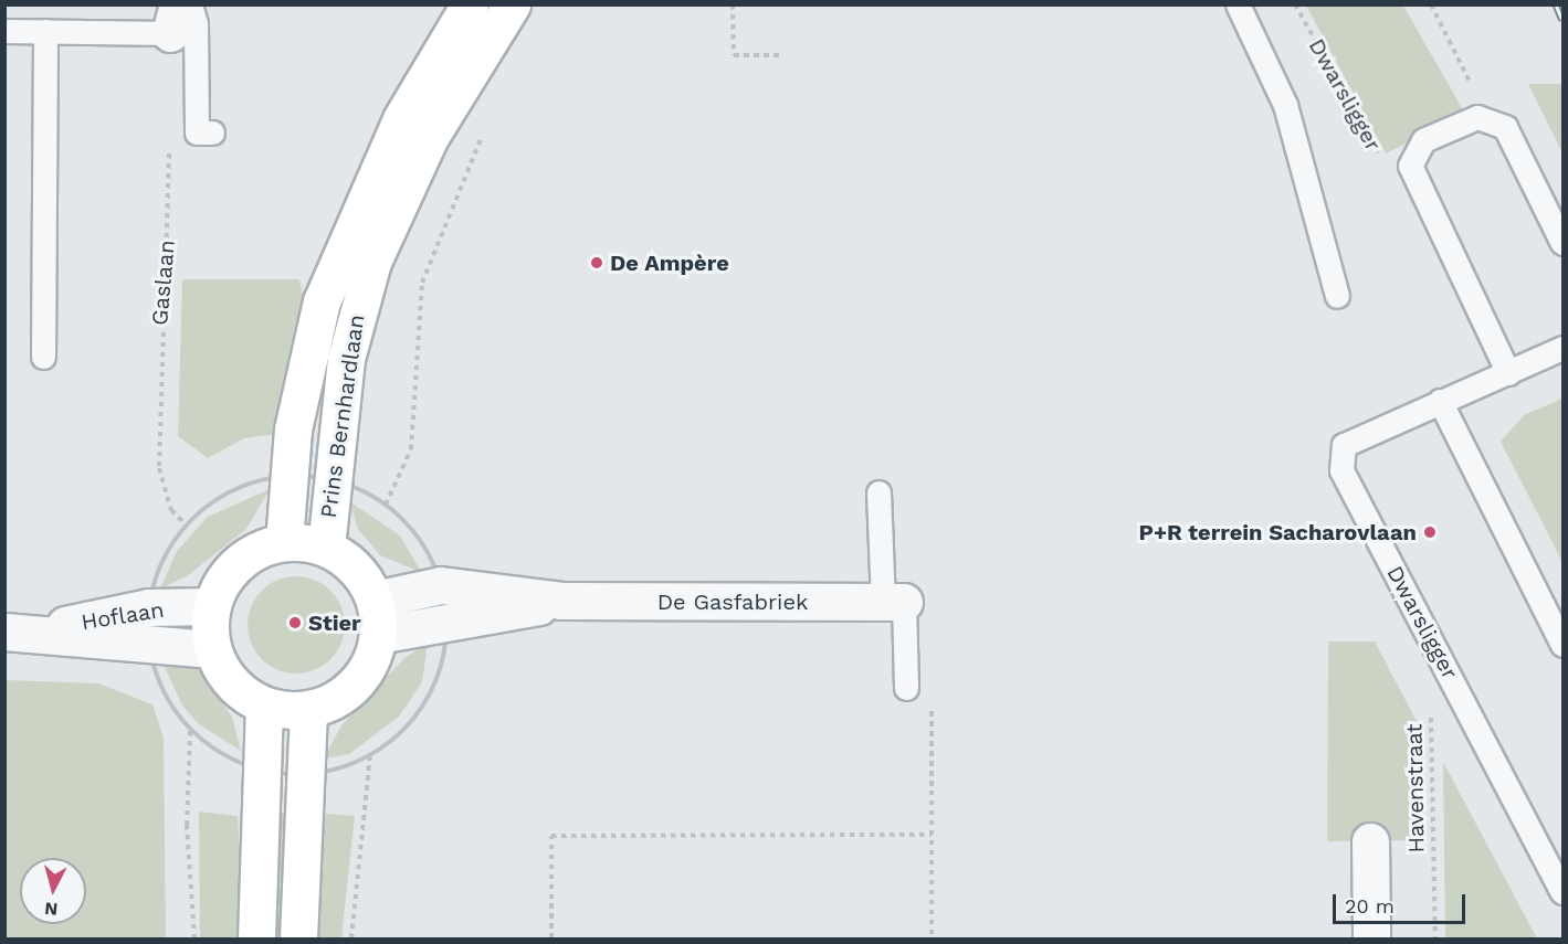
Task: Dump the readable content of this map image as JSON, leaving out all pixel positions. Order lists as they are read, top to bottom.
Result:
{
  "streets": {
    "main road": ["Prins Bernhardlaan"],
    "street": ["De Gasfabriek", "Hoflaan"],
    "lane": ["Dwarsligger"],
    "path": ["Gaslaan", "Havenstraat"]
  },
  "crossings": [
    ["Prins Bernhardlaan", "De Gasfabriek"],
    ["Prins Bernhardlaan", "Hoflaan"],
    ["De Gasfabriek", "Hoflaan"]
  ],
  "places": ["De Ampère", "P+R terrein Sacharovlaan", "Stier"],
  "scale_bar": "20 m",
  "north": "bottom"
}
